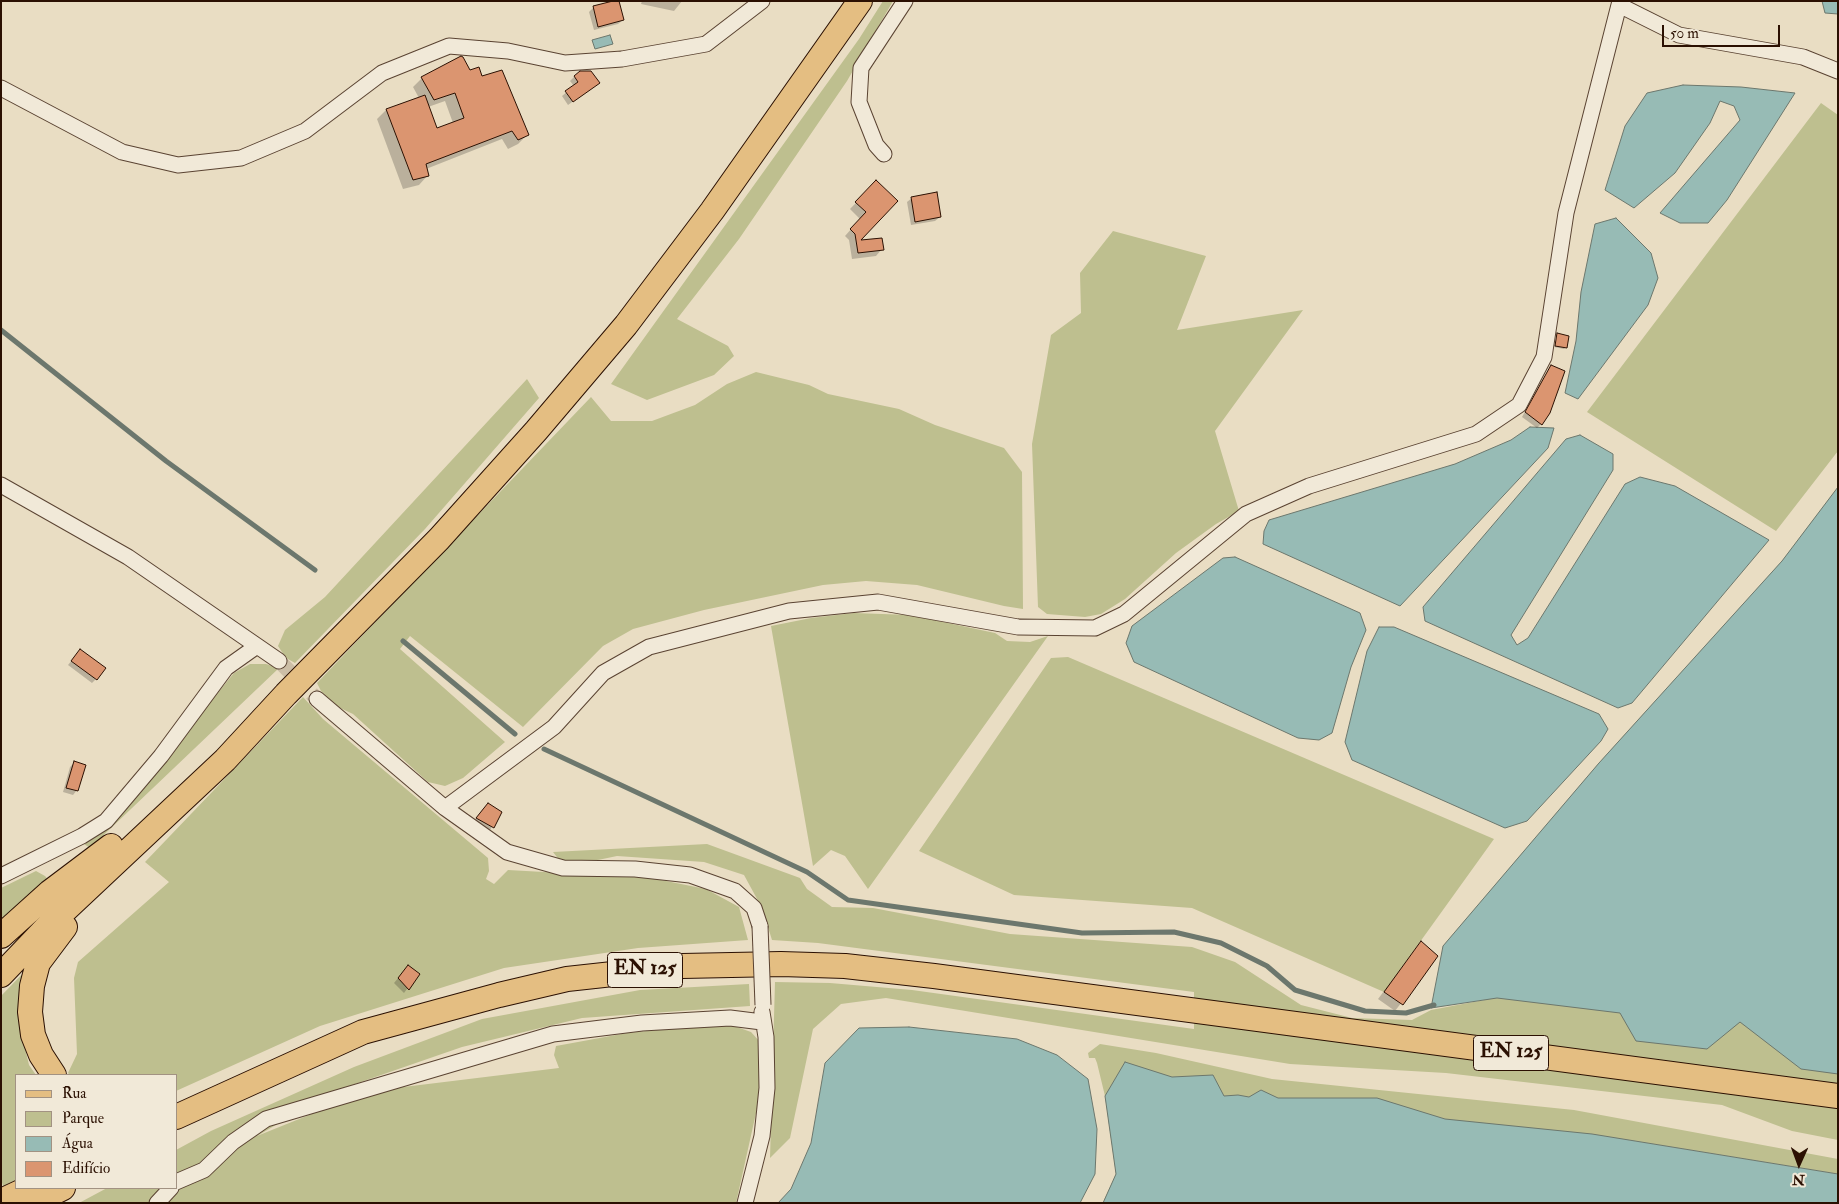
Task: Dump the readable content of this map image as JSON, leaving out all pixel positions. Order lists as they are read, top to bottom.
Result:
{
  "streets": {
    "main road": ["EN 125"]
  },
  "legend": [
    "Rua",
    "Parque",
    "Água",
    "Edifício"
  ],
  "scale_bar": "50 m",
  "north": "bottom"
}
